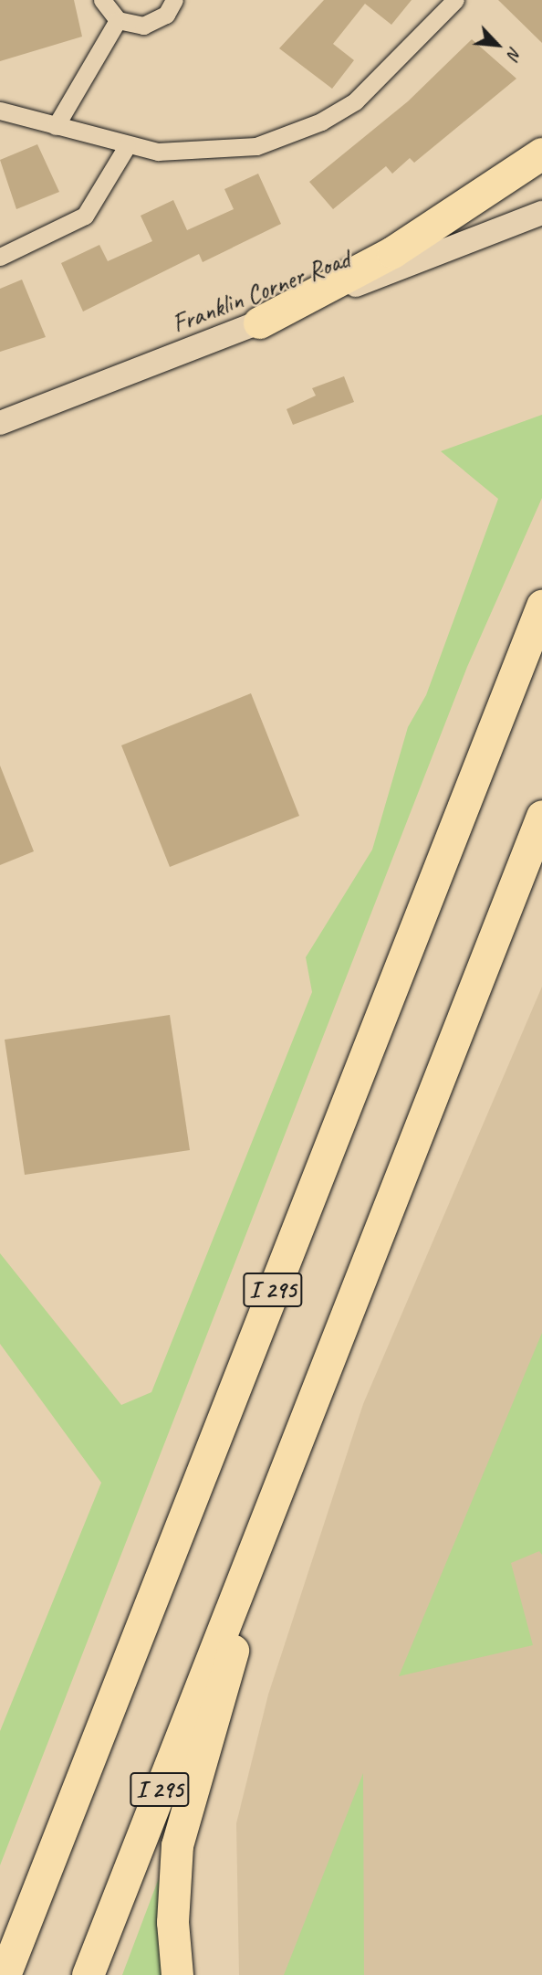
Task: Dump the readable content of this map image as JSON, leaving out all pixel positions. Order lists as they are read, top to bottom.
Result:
{
  "streets": {
    "highway": ["I 295"],
    "street": ["Franklin Corner Road"]
  },
  "north": "bottom right"
}
